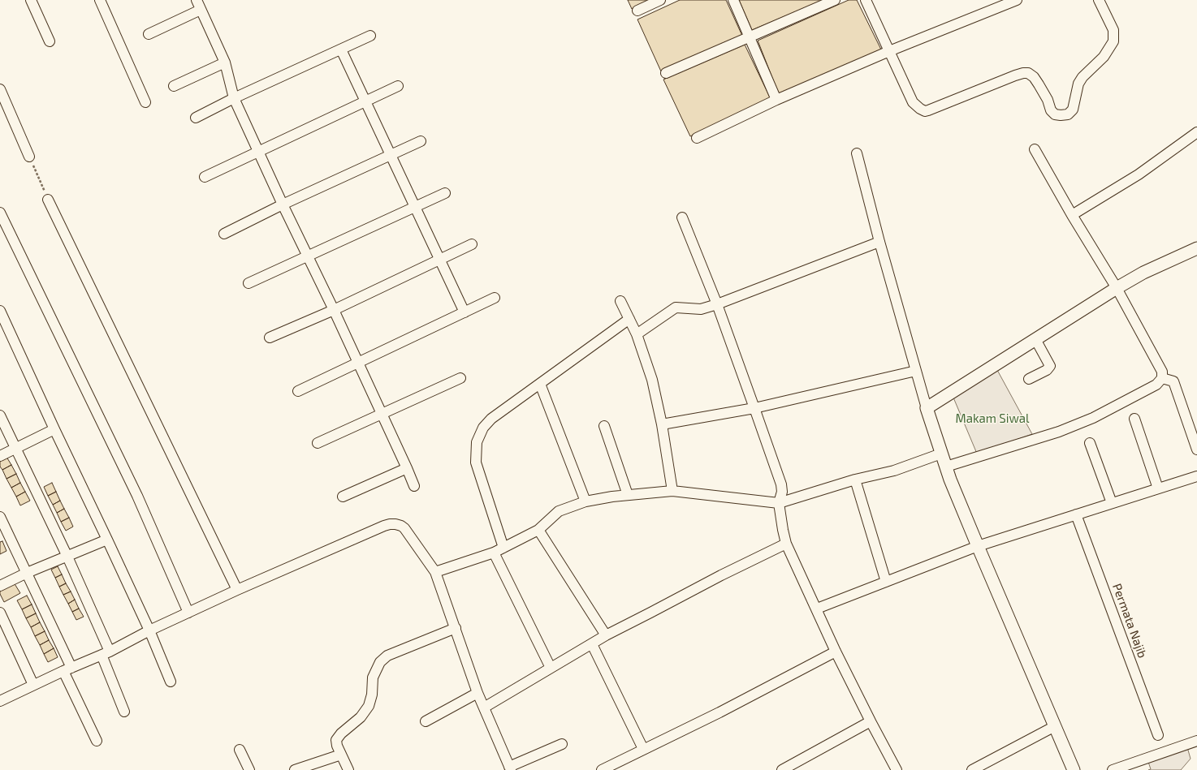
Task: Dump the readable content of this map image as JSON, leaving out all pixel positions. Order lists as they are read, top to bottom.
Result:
{
  "streets": {
    "street": ["Permata Najib"]
  },
  "parks": ["Makam Siwal"]
}
